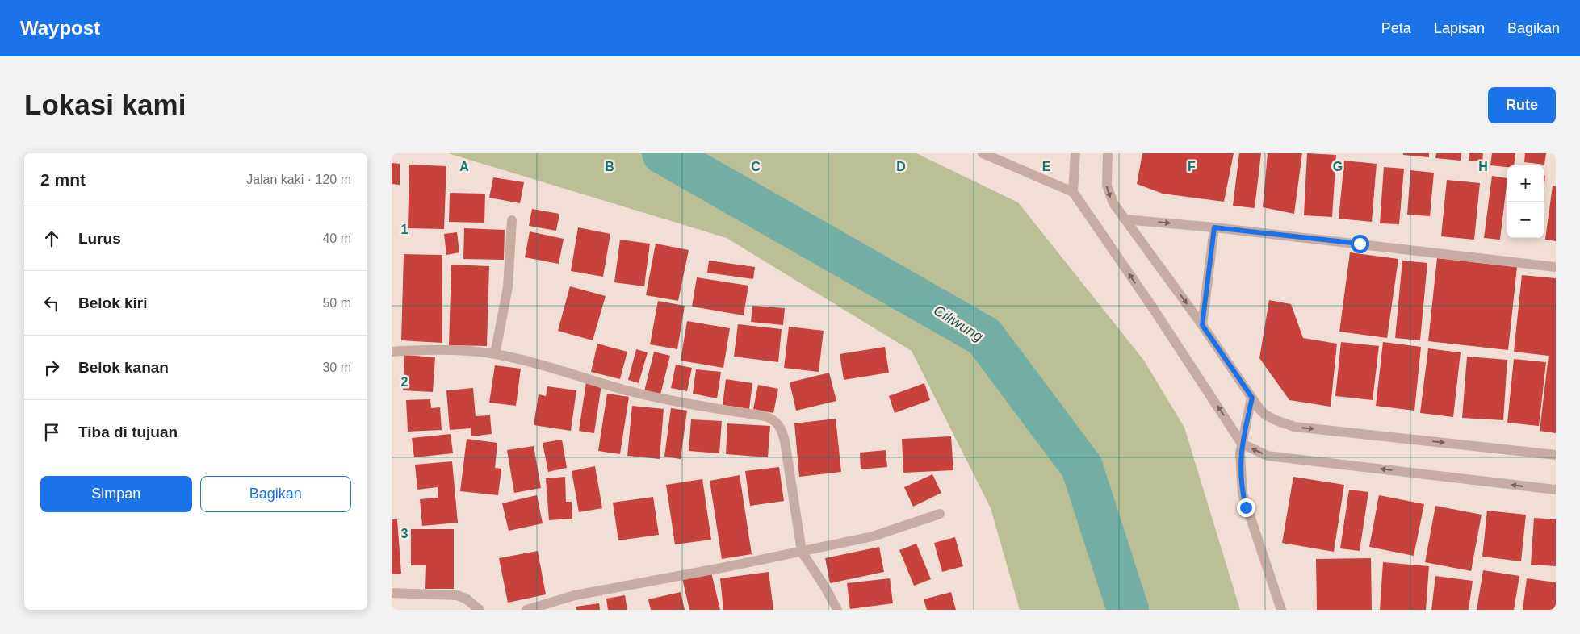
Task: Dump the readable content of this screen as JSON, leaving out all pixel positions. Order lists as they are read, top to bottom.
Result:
{
  "water": ["Ciliwung"],
  "page": {
    "header": "Waypost",
    "nav": ["Peta", "Lapisan", "Bagikan"],
    "buttons": [
      "Rute",
      ["Simpan", "Bagikan"]
    ],
    "title": "Lokasi kami",
    "heading": ["2 mnt", "Jalan kaki · 120 m"],
    "map_buttons": ["+", "−"],
    "list": [
      ["Lurus", "40 m"],
      ["Belok kiri", "50 m"],
      ["Belok kanan", "30 m"],
      "Tiba di tujuan"
    ]
  },
  "grid": {
    "columns": [
      "A",
      "B",
      "C",
      "D",
      "E",
      "F",
      "G",
      "H"
    ],
    "rows": ["1", "2", "3"]
  }
}
